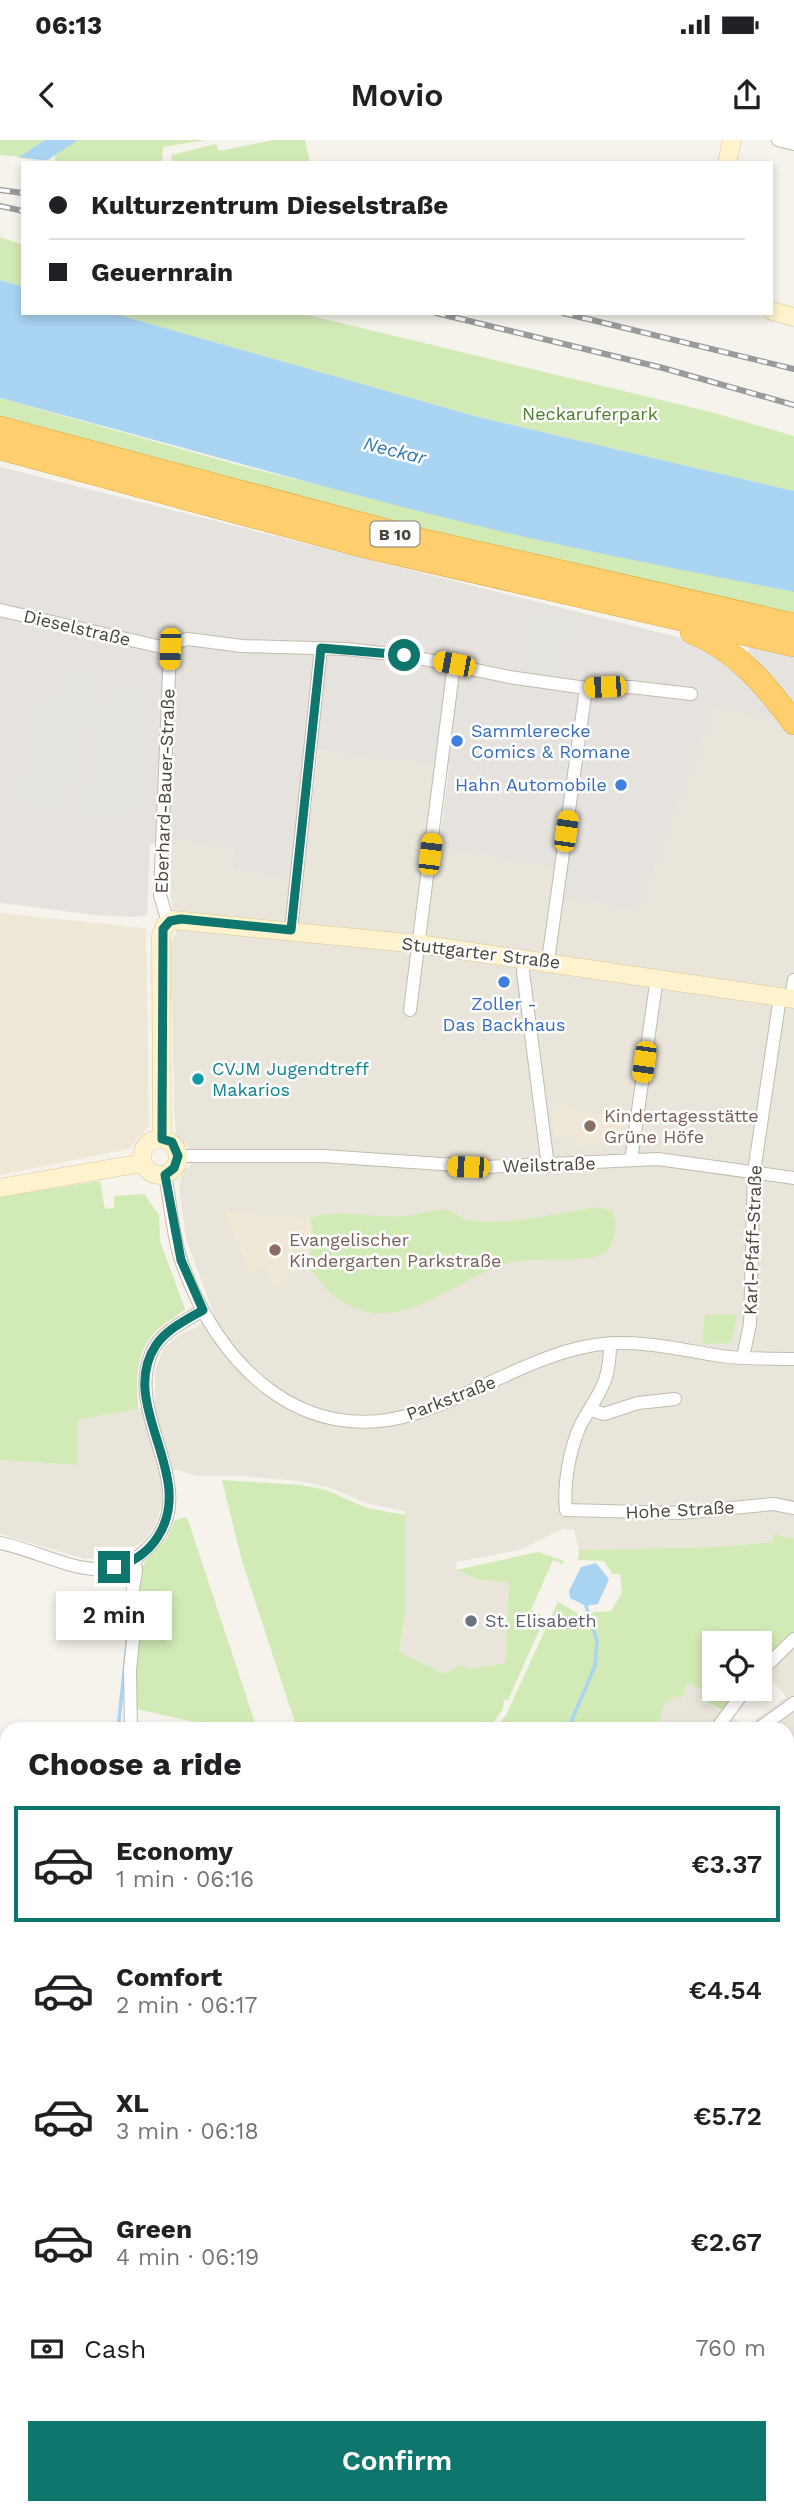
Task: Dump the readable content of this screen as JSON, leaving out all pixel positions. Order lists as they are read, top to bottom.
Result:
{
  "streets": {
    "highway": ["B 10"],
    "street": [
      "Dieselstraße",
      "Eberhard-Bauer-Straße",
      "Stuttgarter Straße",
      "Weilstraße",
      "Karl-Pfaff-Straße",
      "Parkstraße",
      "Hohe Straße"
    ]
  },
  "crossings": [
    ["Dieselstraße", "Eberhard-Bauer-Straße"],
    ["Eberhard-Bauer-Straße", "Stuttgarter Straße"],
    ["Eberhard-Bauer-Straße", "Weilstraße"],
    ["Eberhard-Bauer-Straße", "Parkstraße"],
    ["Stuttgarter Straße", "Karl-Pfaff-Straße"],
    ["Weilstraße", "Karl-Pfaff-Straße"],
    ["Weilstraße", "Parkstraße"],
    ["Karl-Pfaff-Straße", "Parkstraße"]
  ],
  "water": ["Neckar"],
  "parks": ["Neckaruferpark"],
  "places": [
    "Sammlerecke Comics & Romane",
    "Hahn Automobile",
    "Zoller - Das Backhaus",
    "CVJM Jugendtreff Makarios",
    "Kindertagesstätte Grüne Höfe",
    "Evangelischer Kindergarten Parkstraße",
    "St. Elisabeth"
  ],
  "page": {
    "status": "06:13",
    "header": "Movio",
    "banner": ["Kulturzentrum Dieselstraße", "Geuernrain"],
    "bubble": "2 min",
    "heading": "Choose a ride",
    "list": [
      {
        "name": "Economy",
        "note": "1 min · 06:16",
        "value": "€3.37"
      },
      {
        "name": "Comfort",
        "note": "2 min · 06:17",
        "value": "€4.54"
      },
      {
        "name": "XL",
        "note": "3 min · 06:18",
        "value": "€5.72"
      },
      {
        "name": "Green",
        "note": "4 min · 06:19",
        "value": "€2.67"
      }
    ],
    "pay": ["Cash", "760 m"],
    "buttons": "Confirm"
  }
}
